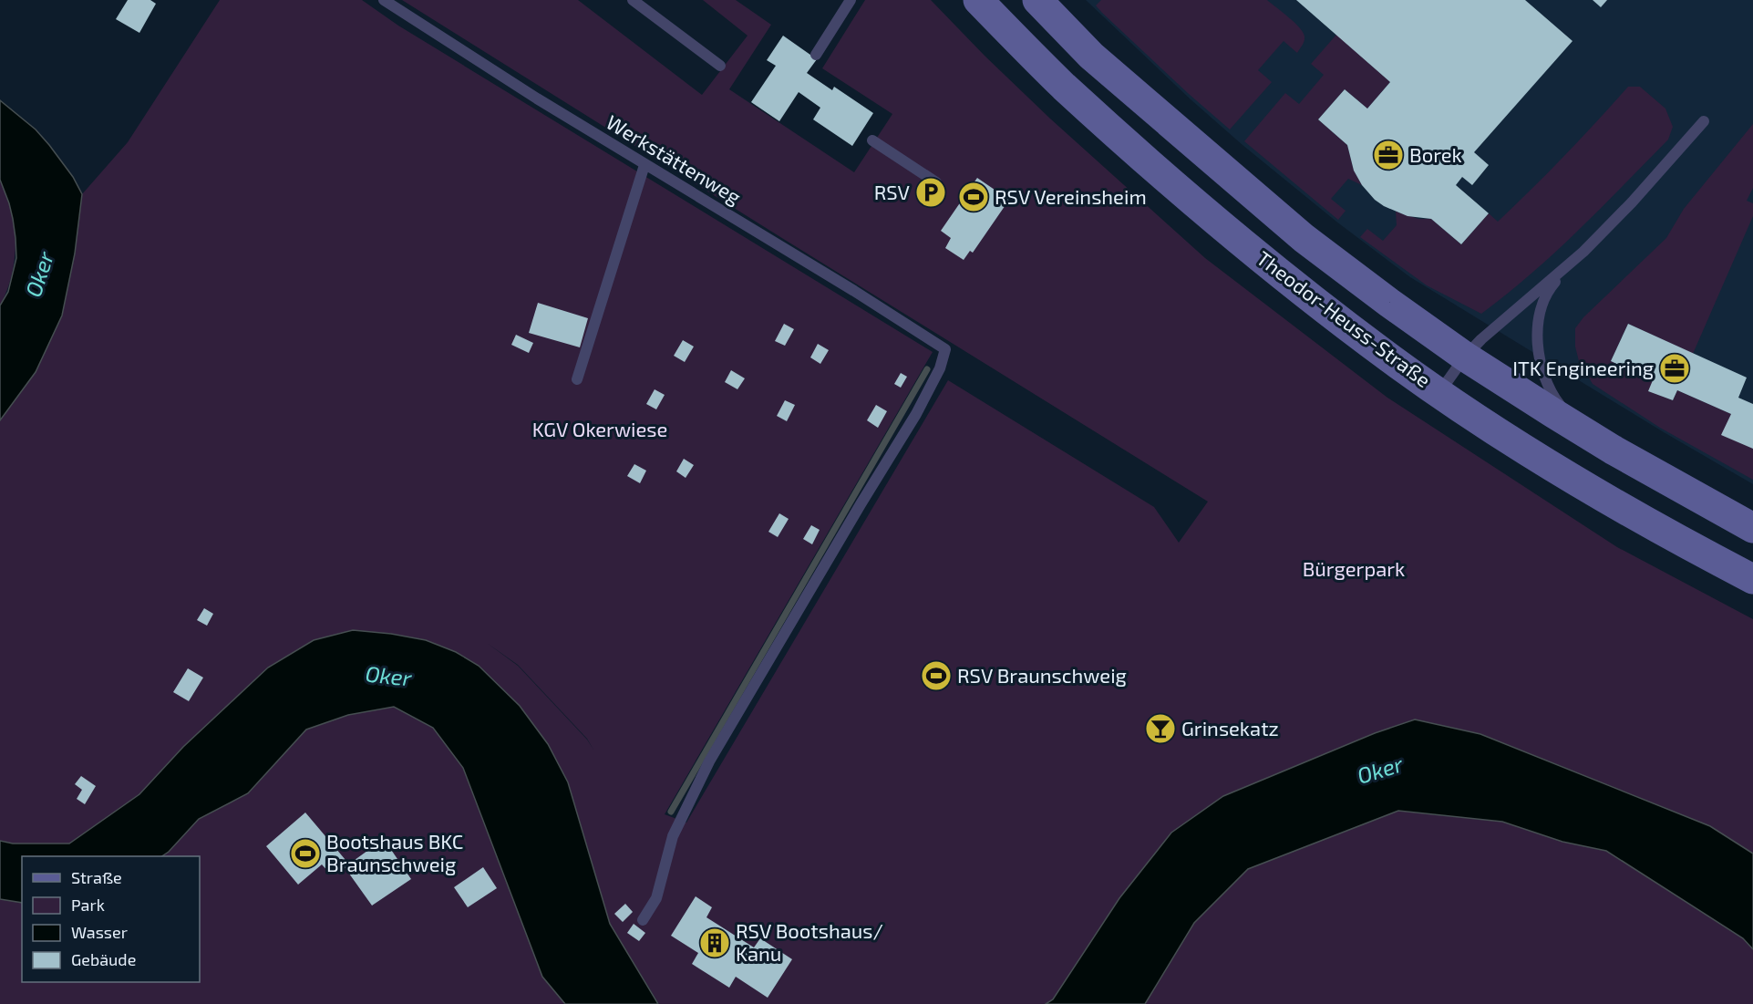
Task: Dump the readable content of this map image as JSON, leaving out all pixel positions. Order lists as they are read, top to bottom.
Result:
{
  "streets": {
    "main road": ["Theodor-Heuss-Straße"],
    "lane": ["Werkstättenweg"]
  },
  "water": ["Oker"],
  "parks": ["KGV Okerwiese", "Bürgerpark"],
  "places": {
    "office": ["Borek", "ITK Engineering"],
    "parking": ["RSV"],
    "sports": ["RSV Vereinsheim", "RSV Braunschweig", "Bootshaus BKC Braunschweig"],
    "bar": ["Grinsekatz"],
    "building": ["RSV Bootshaus/ Kanu"]
  },
  "legend": [
    "Straße",
    "Park",
    "Wasser",
    "Gebäude"
  ]
}
